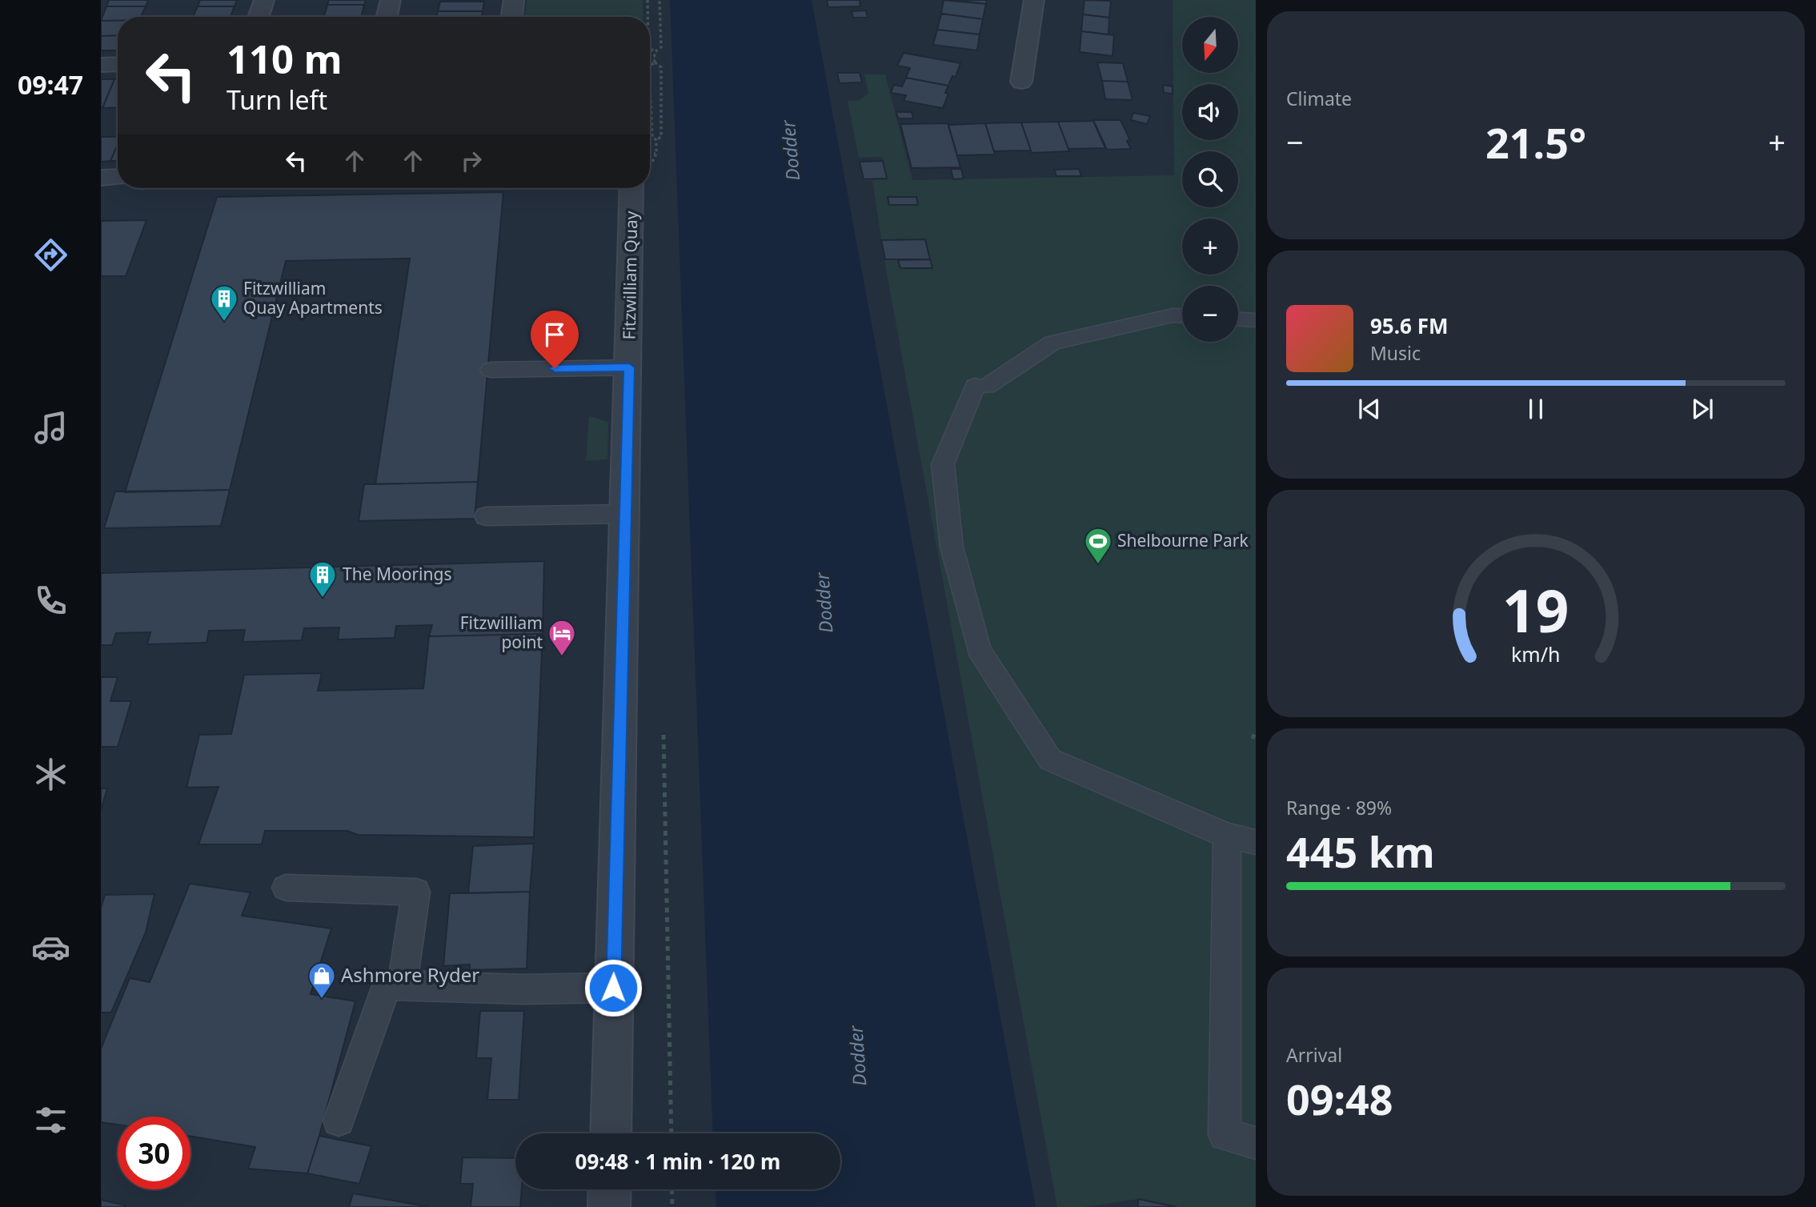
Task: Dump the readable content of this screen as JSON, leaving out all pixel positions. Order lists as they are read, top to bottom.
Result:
{
  "streets": {
    "street": ["Fitzwilliam Quay"]
  },
  "water": ["Dodder"],
  "places": {
    "building": ["Fitzwilliam Quay Apartments", "The Moorings"],
    "sports": ["Shelbourne Park"],
    "hotel": ["Fitzwilliam point"],
    "shop": ["Ashmore Ryder"]
  },
  "north": "bottom",
  "page": {
    "tabs": "09:47",
    "tile": [
      "Climate",
      ["Range · 89%", "445 km"],
      ["Arrival", "09:48"]
    ],
    "map_buttons": ["+", "−"],
    "turn": ["110 m", "Turn left"],
    "heat": ["−", "21.5°", "+"],
    "song": ["95.6 FM", "Music"],
    "limit": "30",
    "trip": "09:48 · 1 min · 120 m",
    "gauge": ["19", "km/h"]
  }
}
